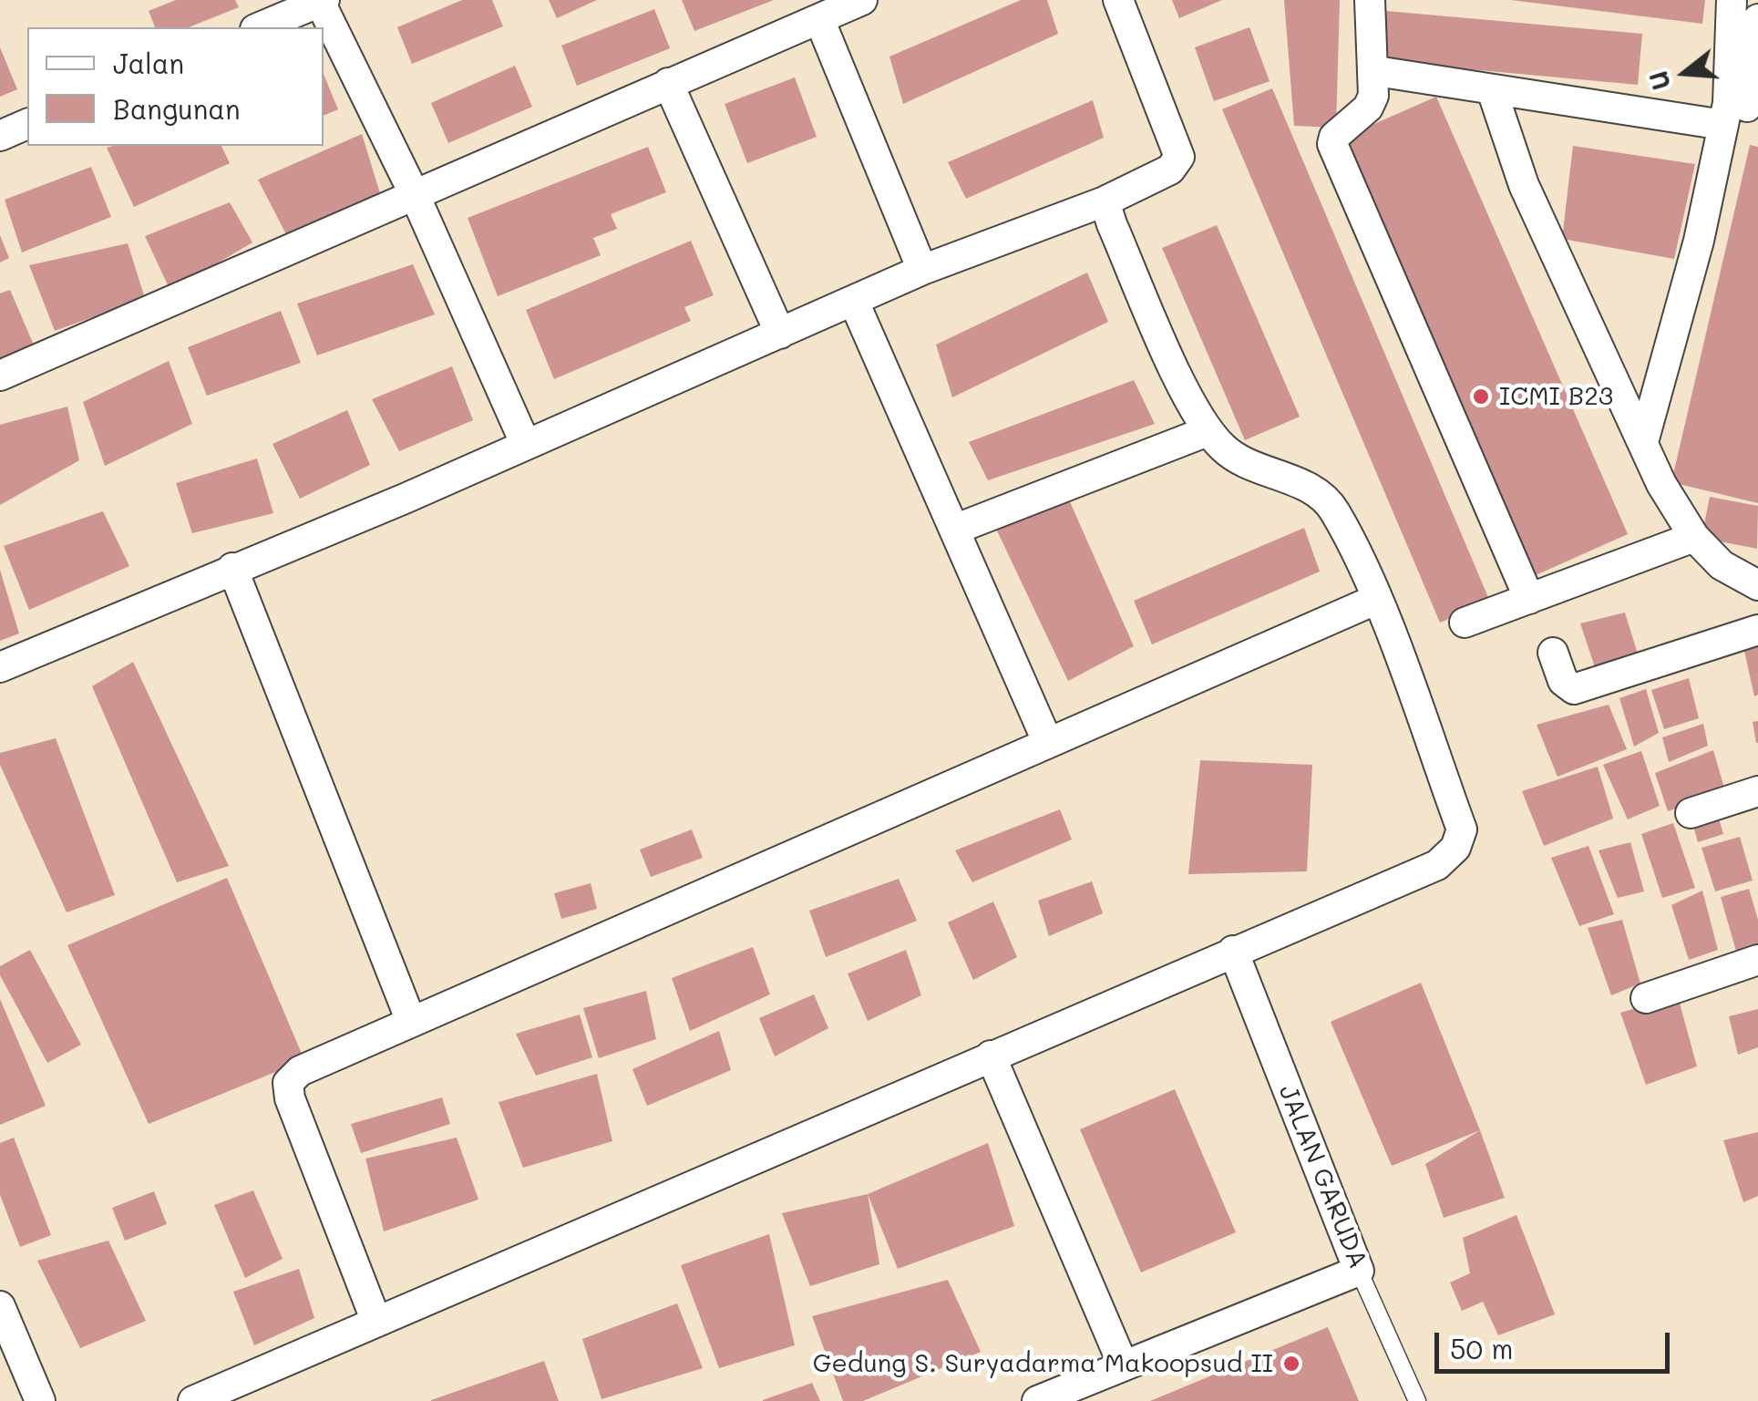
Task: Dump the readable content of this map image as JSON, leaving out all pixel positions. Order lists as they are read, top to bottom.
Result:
{
  "streets": {
    "street": ["JALAN GARUDA"]
  },
  "places": ["ICMI B23", "Gedung S. Suryadarma Makoopsud II"],
  "legend": ["Jalan", "Bangunan"],
  "scale_bar": "50 m",
  "north": "left"
}
